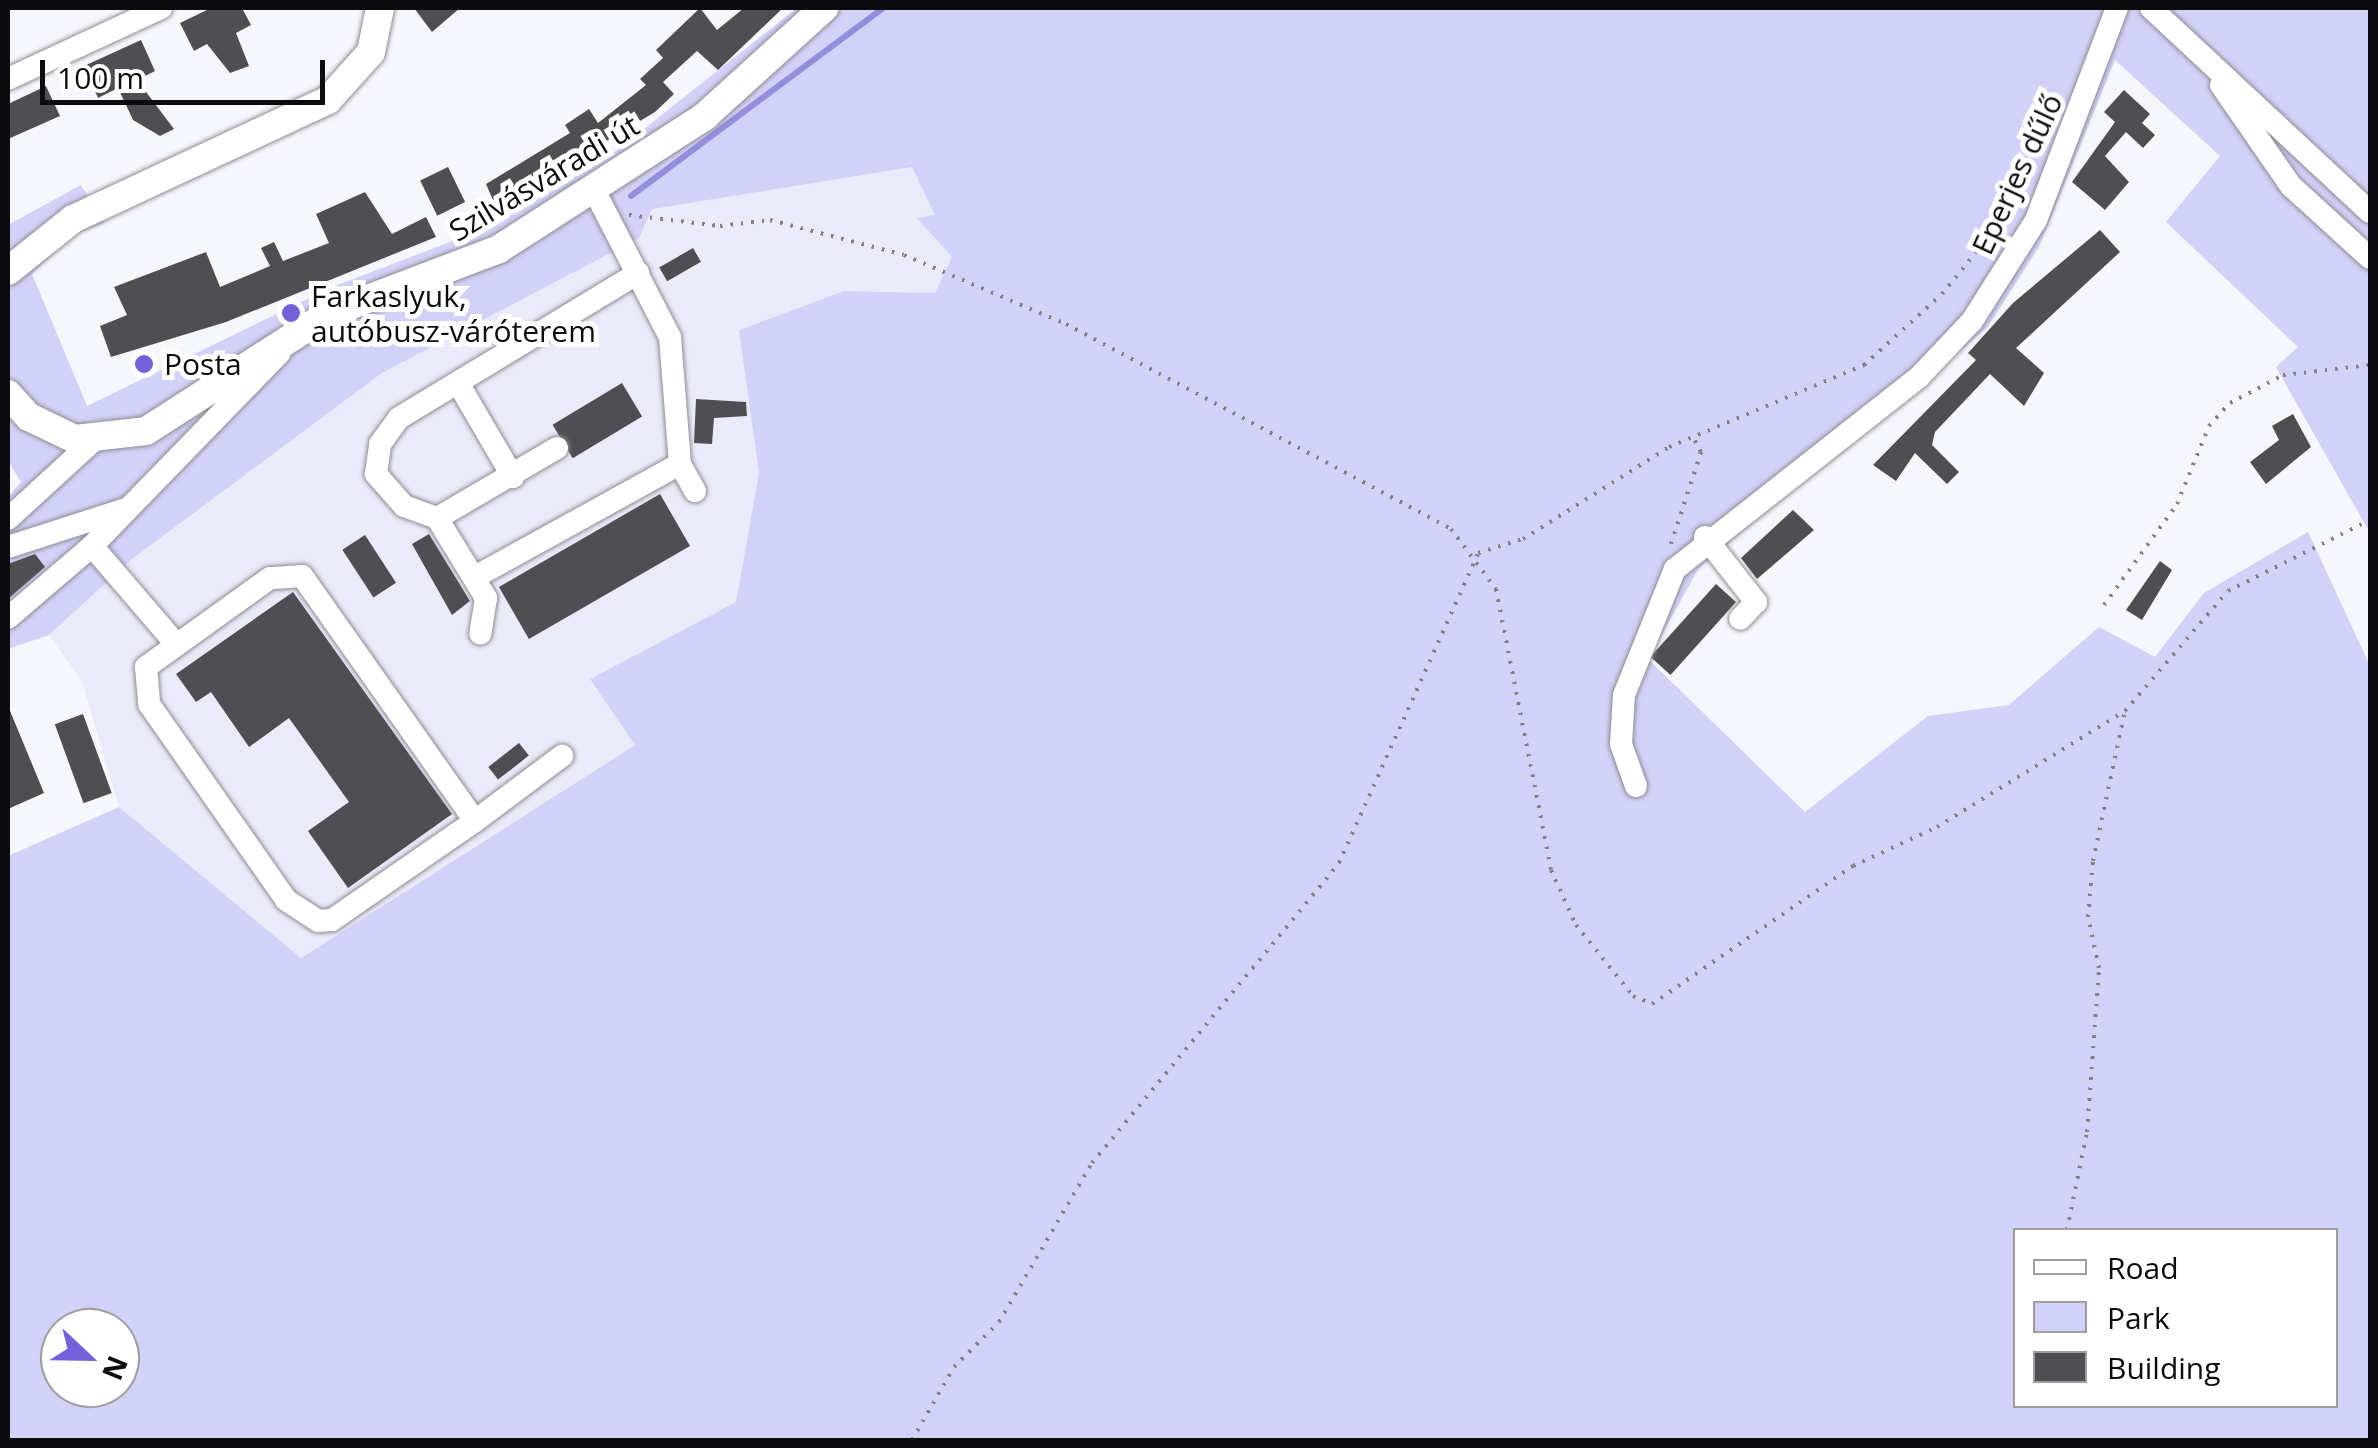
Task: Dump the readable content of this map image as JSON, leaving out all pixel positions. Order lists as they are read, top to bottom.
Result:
{
  "streets": {
    "main road": ["Szilvásváradi út"],
    "street": ["Eperjes dűlő"]
  },
  "places": ["Farkaslyuk, autóbusz-váróterem", "Posta"],
  "legend": ["Road", "Park", "Building"],
  "scale_bar": "100 m",
  "north": "right"
}
